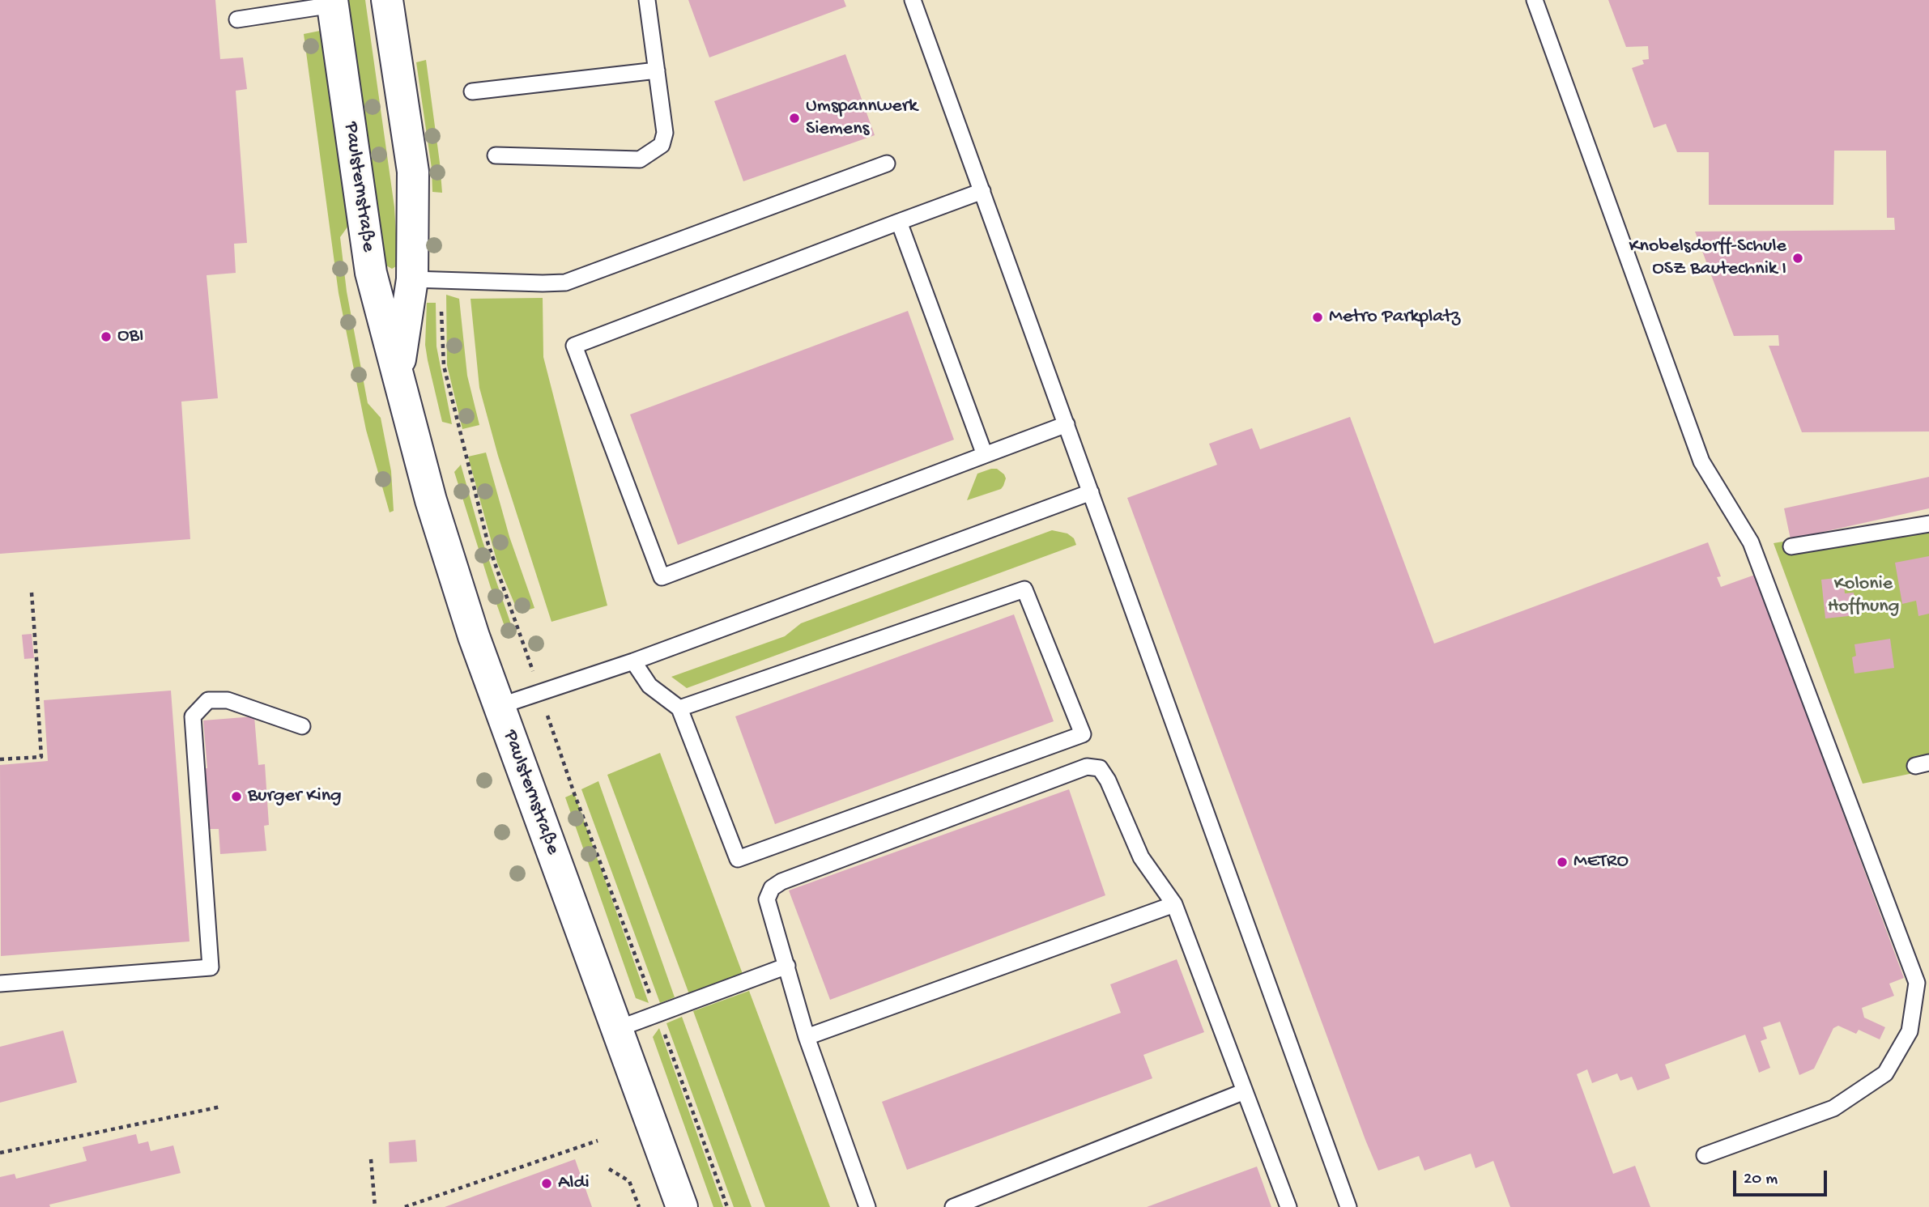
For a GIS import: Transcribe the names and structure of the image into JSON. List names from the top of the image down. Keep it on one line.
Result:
{"streets":{"main road":["Paulsternstraße"]},"parks":["Kolonie Hoffnung"],"places":["Umspannwerk Siemens","Knobelsdorff-Schule OSZ Bautechnik I","Metro Parkplatz","OBI","Burger King","METRO","Aldi"],"scale_bar":"20 m"}
